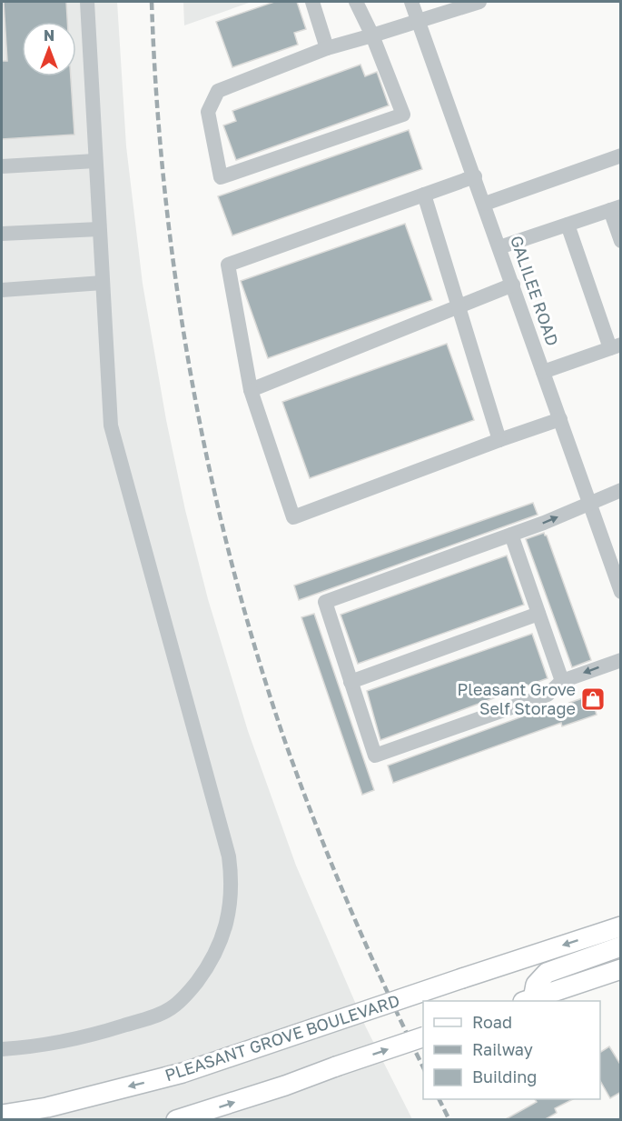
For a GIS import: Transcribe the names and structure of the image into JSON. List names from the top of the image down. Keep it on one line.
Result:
{"streets":{"main road":["PLEASANT GROVE BOULEVARD"],"street":["GALILEE ROAD"]},"places":{"shop":["Pleasant Grove Self Storage"]},"legend":["Road","Railway","Building"],"north":"top"}
